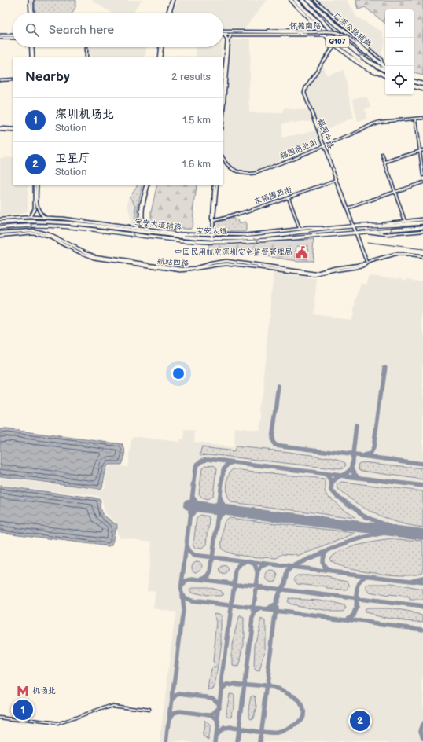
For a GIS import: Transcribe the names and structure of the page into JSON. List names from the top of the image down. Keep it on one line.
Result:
{"streets":{"highway":["G107"],"main road":["怀德南路","广深公路辅路","福围中路","宝安大道辅路","宝安大道","航站四路"],"street":["福围商业街","东福围西街"]},"crossings":[["怀德南路","广深公路辅路"],["福围中路","福围商业街"],["福围中路","东福围西街"],["福围中路","宝安大道"],["福围中路","航站四路"],["宝安大道辅路","宝安大道"]],"places":{"public building":["中国民用航空深圳安全监督管理局"],"metro station":["机场北"]},"page":{"map_buttons":["+","−"],"search":"Search here","heading":["Nearby","2 results"],"list":[{"mark":"1","name":"深圳机场北","note":"Station","value":"1.5 km"},{"mark":"2","name":"卫星厅","note":"Station","value":"1.6 km"}],"pins":["1","2"]}}
